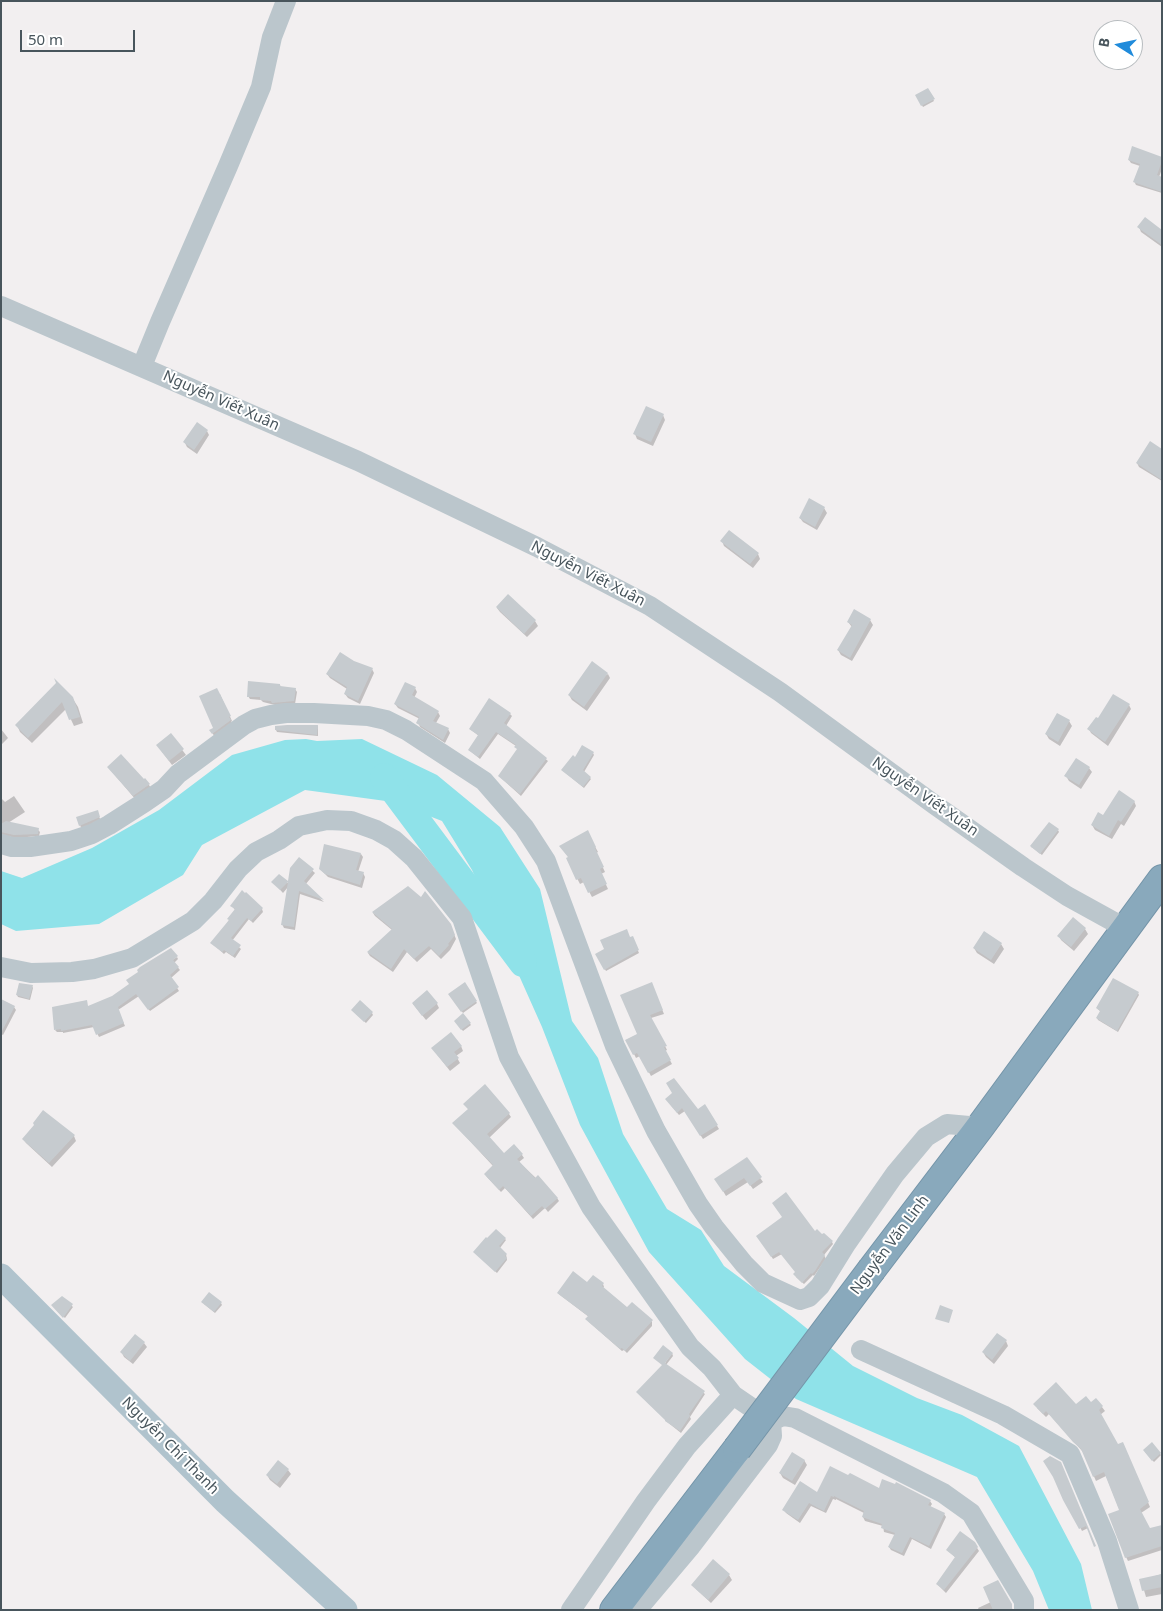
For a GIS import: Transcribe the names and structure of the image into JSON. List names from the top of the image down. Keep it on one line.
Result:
{"streets":{"highway":["Nguyễn Văn Linh"],"main road":["Nguyễn Chí Thanh"],"street":["Nguyễn Viết Xuân"]},"crossings":[["Nguyễn Viết Xuân","Nguyễn Văn Linh"]],"scale_bar":"50 m","north":"left"}
